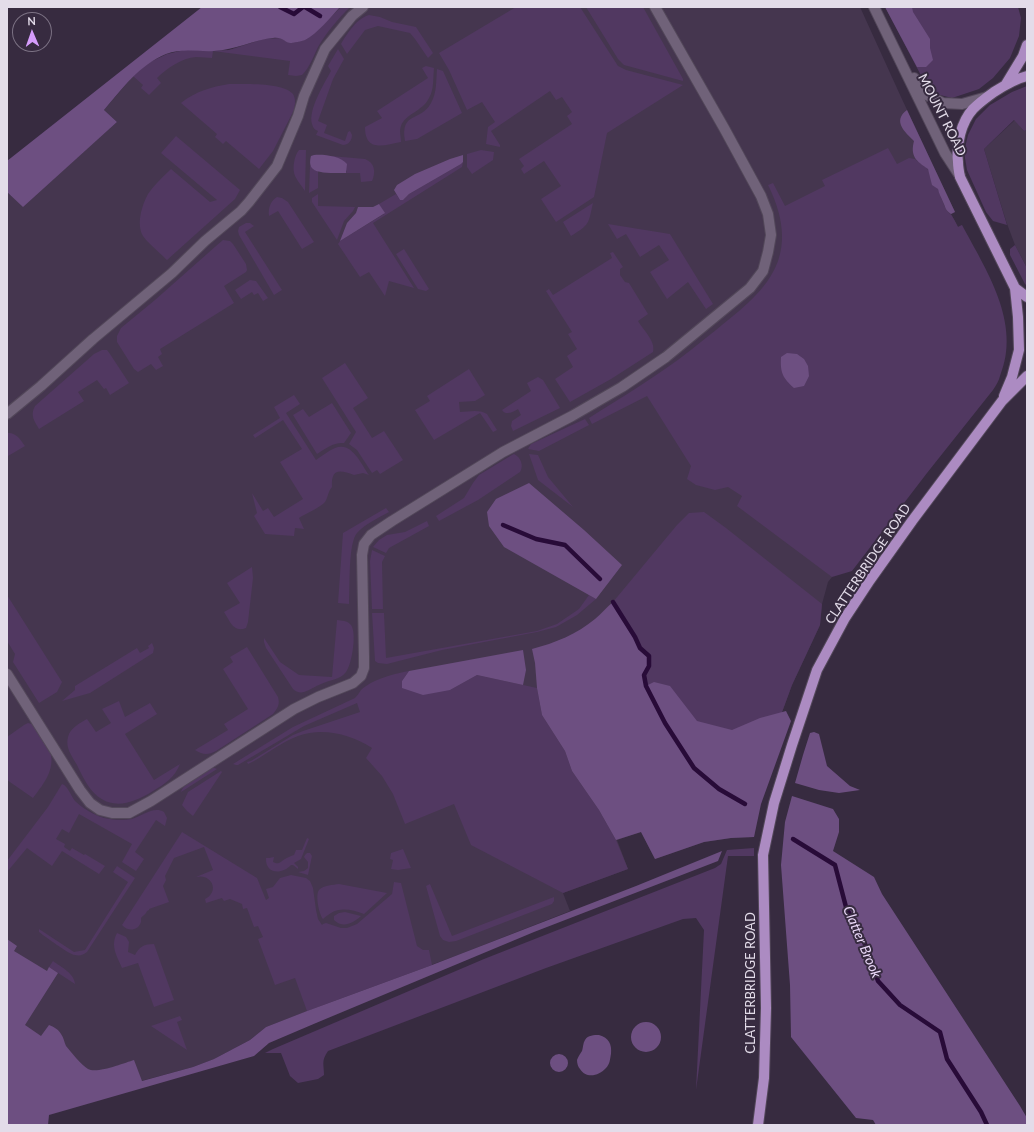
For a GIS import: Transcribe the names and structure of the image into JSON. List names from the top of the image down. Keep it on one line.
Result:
{"streets":{"main road":["CLATTERBRIDGE ROAD"],"street":["MOUNT ROAD"]},"water":["Clatter Brook"],"north":"top"}
